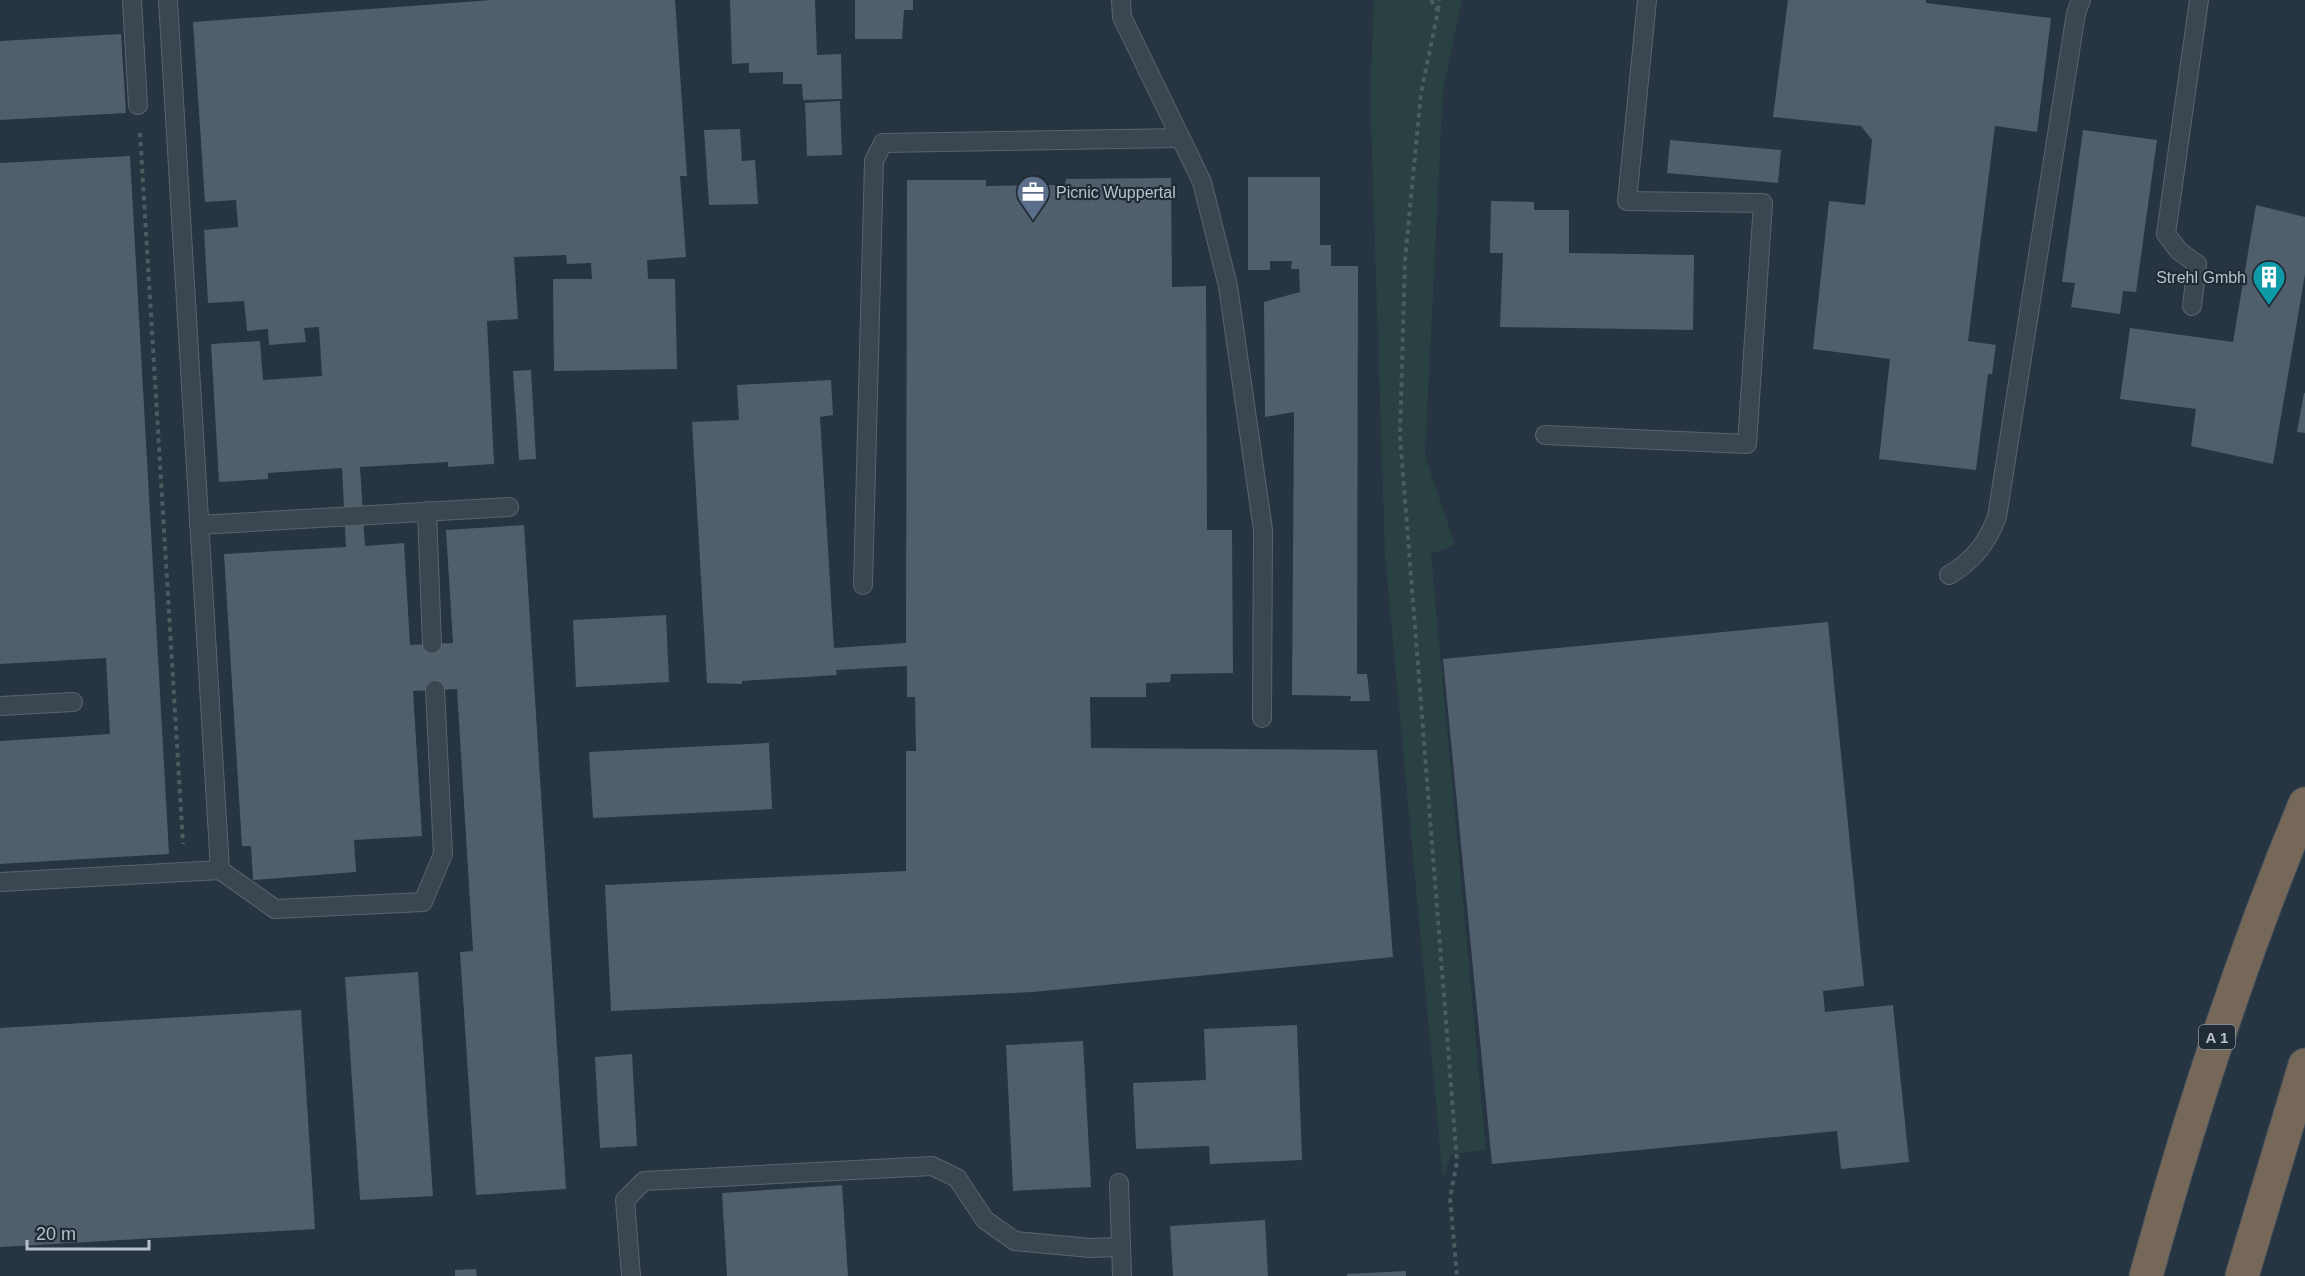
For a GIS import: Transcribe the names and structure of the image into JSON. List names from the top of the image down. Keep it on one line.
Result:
{"streets":{"highway":["A 1"]},"places":{"office":["Picnic Wuppertal"],"building":["Strehl Gmbh"]},"scale_bar":"20 m"}
